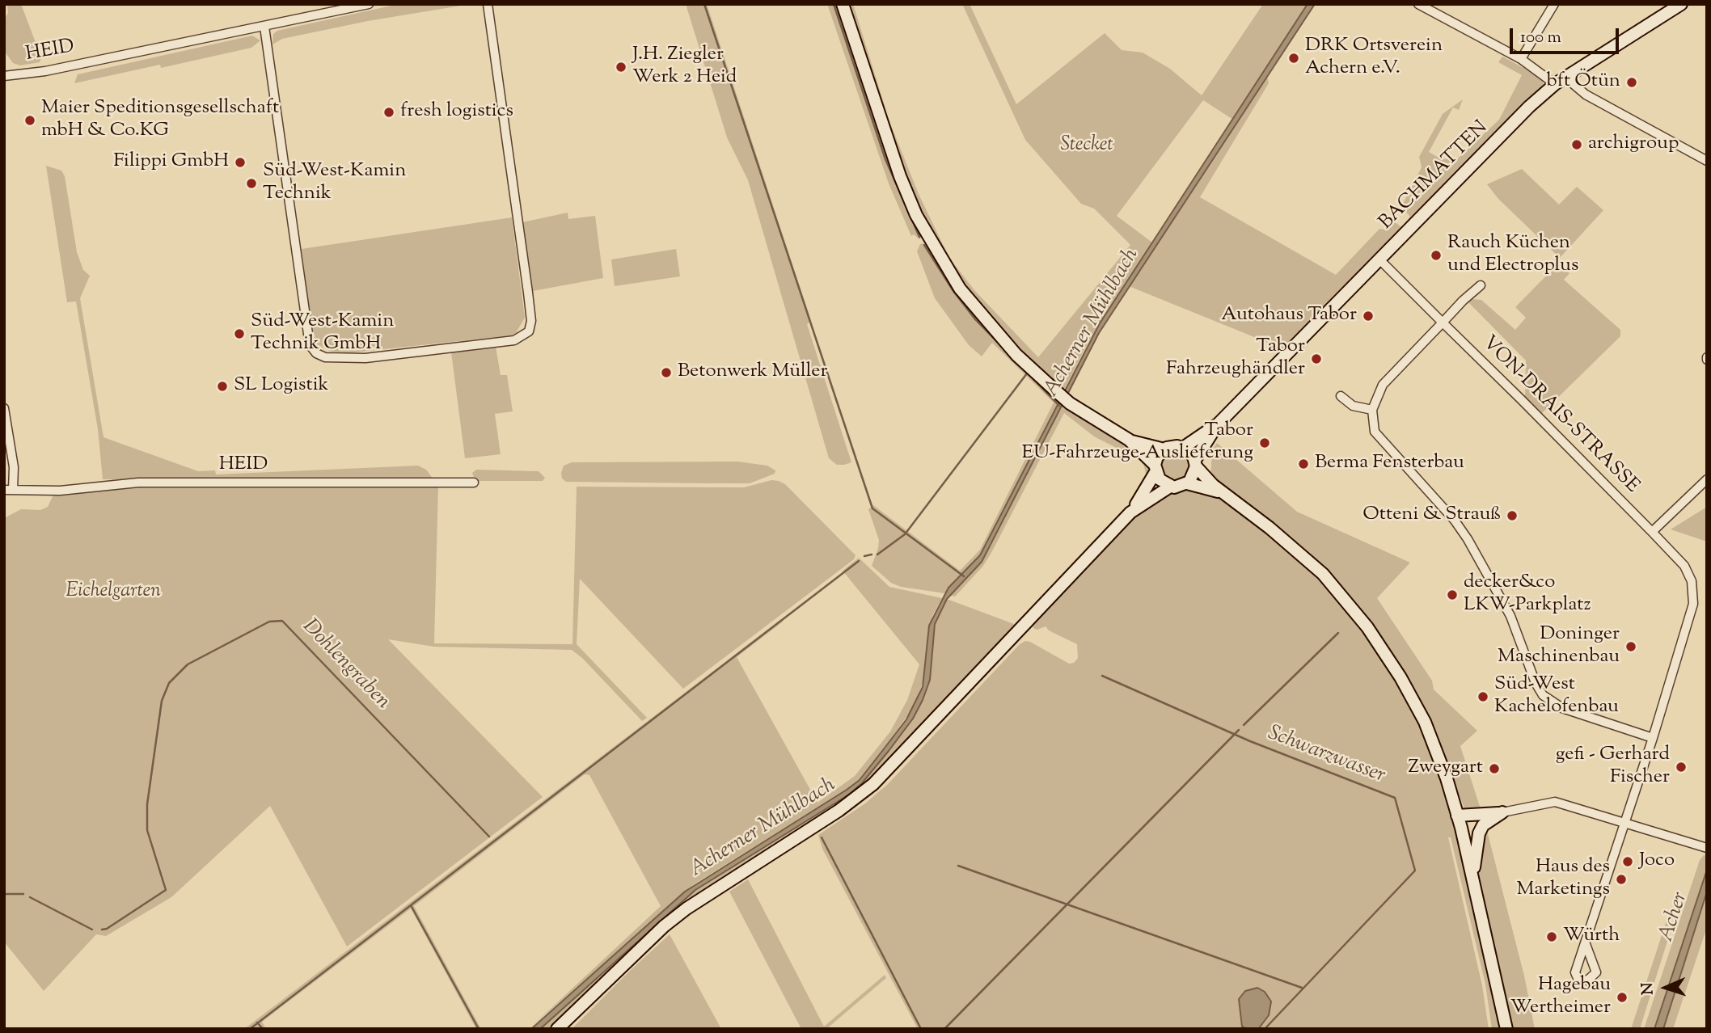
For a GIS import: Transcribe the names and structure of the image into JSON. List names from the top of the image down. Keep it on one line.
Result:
{"streets":{"street":["HEID","BACHMATTEN","VON-DRAIS-STRASSE"]},"crossings":[["BACHMATTEN","VON-DRAIS-STRASSE"]],"water":["Acherner Mühlbach","Dohlengraben","Schwarzwasser","Acher"],"parks":["Stecket","Eichelgarten"],"places":["DRK Ortsverein Achern e.V.","J.H. Ziegler Werk 2 Heid","bft Ötün","fresh logistics","Maier Speditionsgesellschaft mbH & Co.KG","archigroup","Filippi GmbH","Süd-West-Kamin Technik","Rauch Küchen und Electroplus","Autohaus Tabor","Süd-West-Kamin Technik GmbH","Tabor Fahrzeughändler","Betonwerk Müller","SL Logistik","Tabor EU-Fahrzeuge-Auslieferung","Berma Fensterbau","Otteni & Strauß","decker&co LKW-Parkplatz","Doninger Maschinenbau","Süd-West Kachelofenbau","gefi - Gerhard Fischer","Zweygart","Joco","Haus des Marketings","Würth","Hagebau Wertheimer"],"scale_bar":"100 m","north":"left"}
